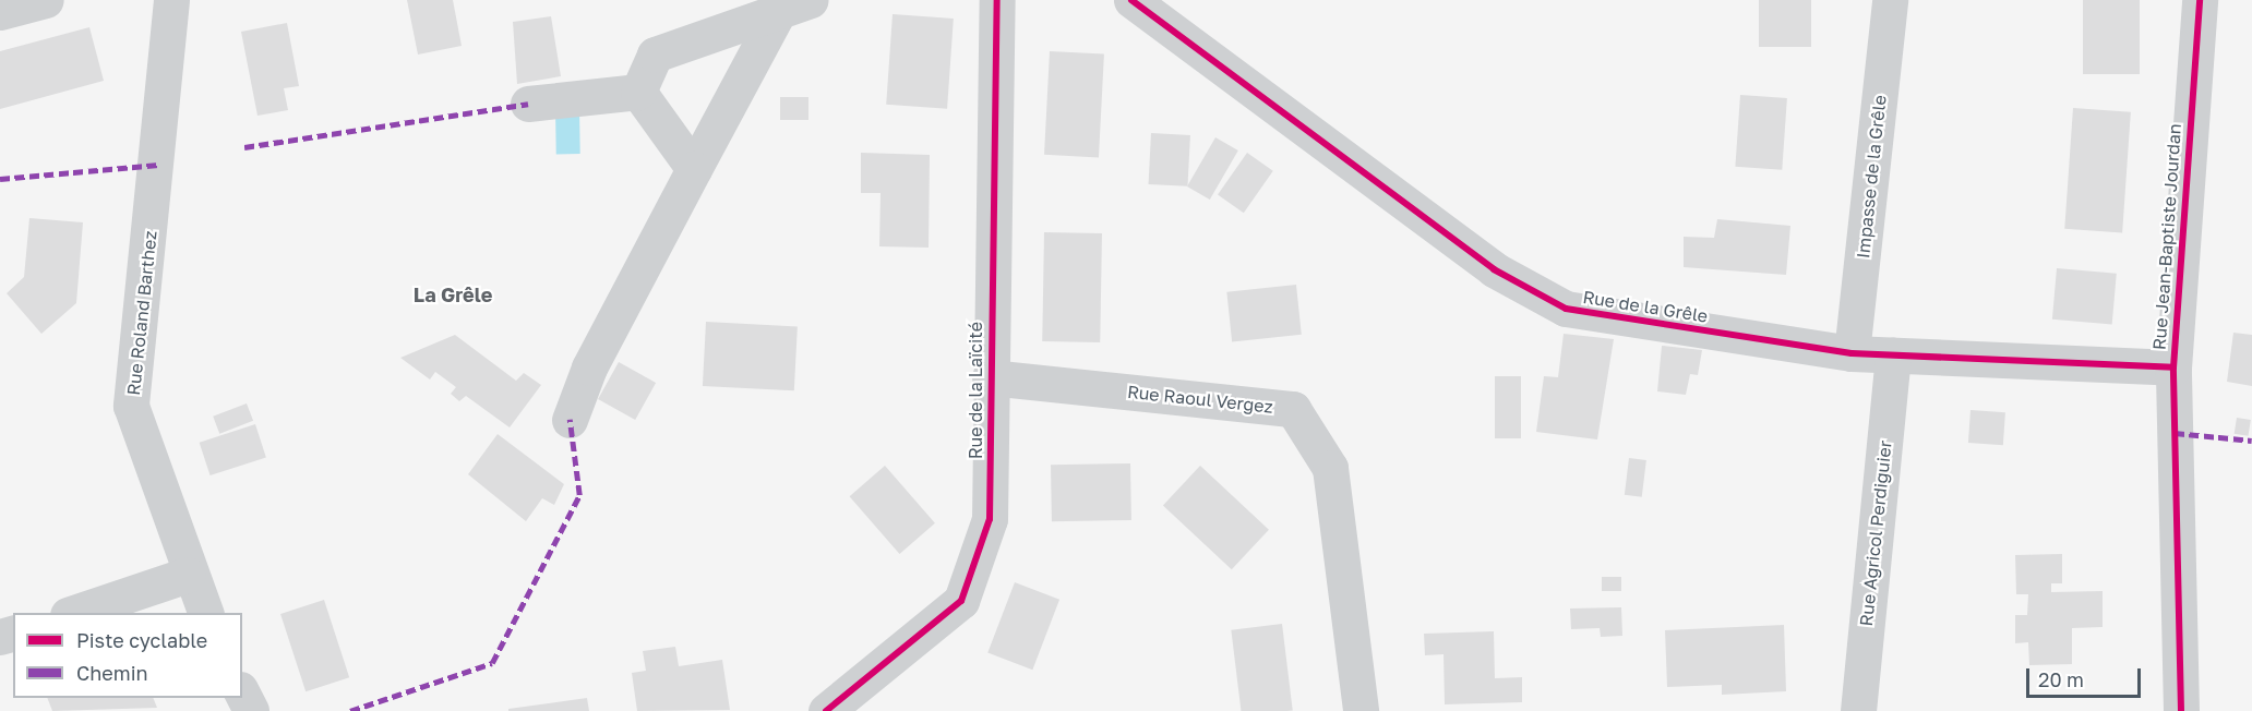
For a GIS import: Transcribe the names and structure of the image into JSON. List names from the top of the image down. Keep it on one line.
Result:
{"streets":{"street":["Impasse de la Grêle","Rue Jean-Baptiste Jourdan","Rue de la Grêle","Rue Roland Barthez","Rue de la Laïcité","Rue Raoul Vergez","Rue Agricol Perdiguier"]},"crossings":[["Impasse de la Grêle","Rue de la Grêle"],["Rue Jean-Baptiste Jourdan","Rue de la Grêle"],["Rue de la Grêle","Rue Agricol Perdiguier"],["Rue de la Laïcité","Rue Raoul Vergez"]],"districts":["La Grêle"],"legend":["Piste cyclable","Chemin"],"scale_bar":"20 m"}
